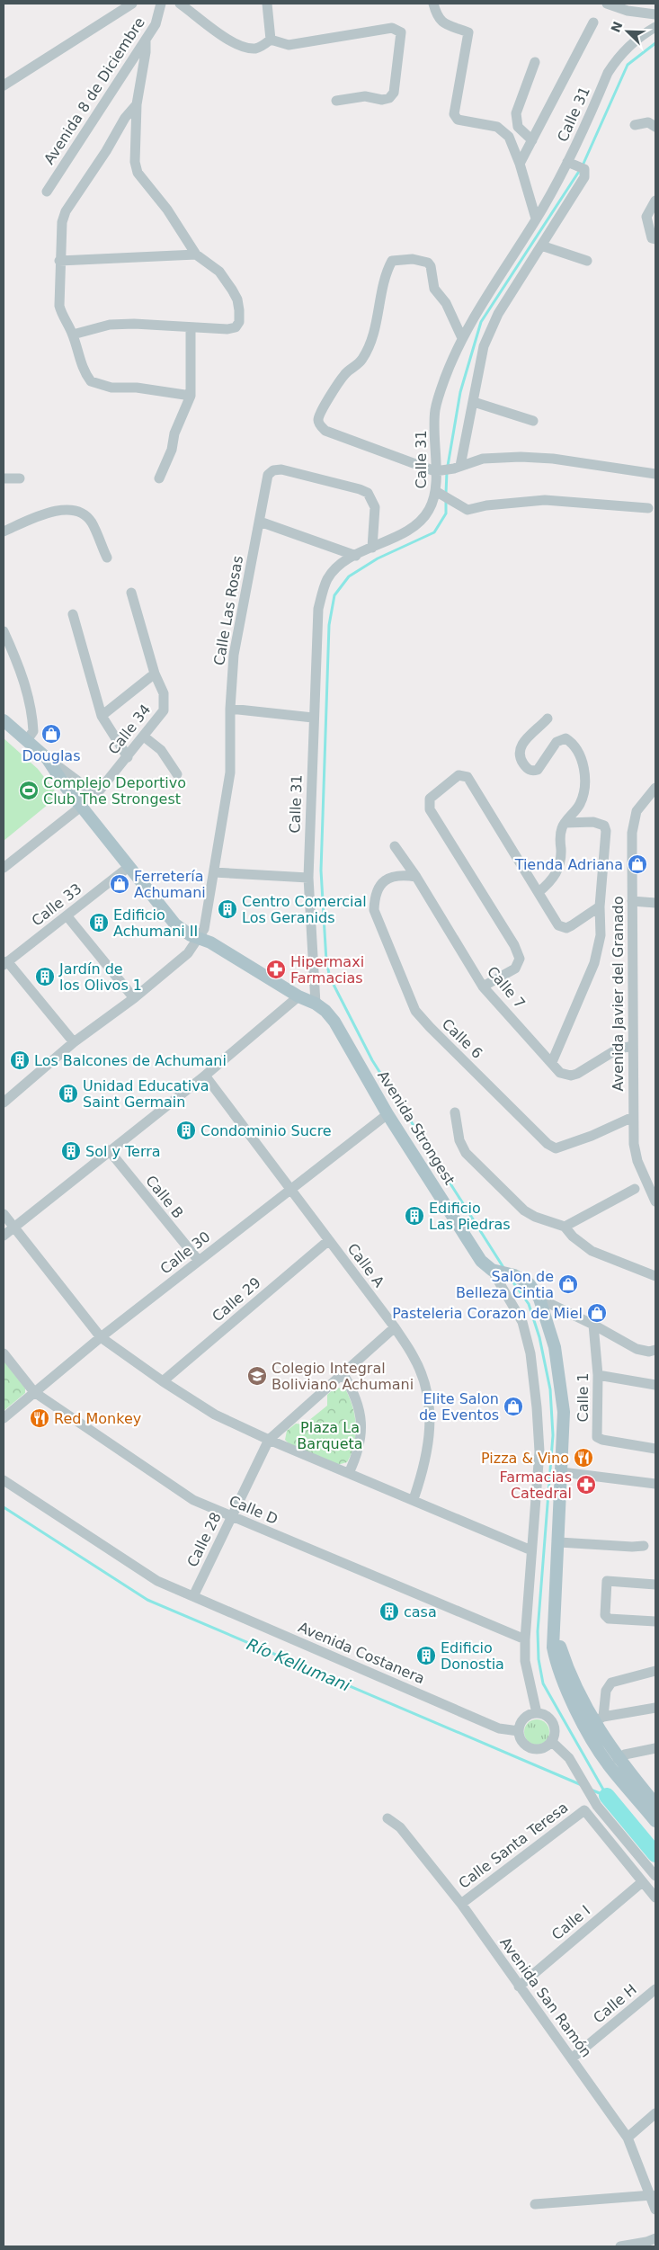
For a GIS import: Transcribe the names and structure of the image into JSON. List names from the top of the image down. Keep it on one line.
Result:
{"streets":{"main road":["Avenida Strongest"],"street":["Avenida 8 de Diciembre","Calle 31","Calle Las Rosas","Calle 34","Calle 33","Calle 7","Avenida Javier del Granado","Calle 6","Calle B","Calle 30","Calle A","Calle 29","Calle 1","Calle D","Calle 28","Avenida Costanera","Calle Santa Teresa","Calle I","Avenida San Ramón","Calle H"]},"crossings":[["Calle 31","Calle Las Rosas"],["Calle 31","Avenida Strongest"],["Calle Las Rosas","Avenida Strongest"],["Calle 34","Avenida Strongest"],["Calle 33","Avenida Strongest"],["Calle 7","Avenida Javier del Granado"],["Calle 7","Calle 6"],["Avenida Javier del Granado","Calle 6"],["Avenida Strongest","Calle 30"],["Avenida Strongest","Calle D"],["Avenida Strongest","Avenida Costanera"],["Calle B","Calle 30"],["Calle 30","Calle A"],["Calle 30","Calle D"],["Calle A","Calle 29"],["Calle A","Calle 28"],["Calle D","Calle 28"],["Calle 28","Avenida Costanera"],["Calle Santa Teresa","Calle I"],["Calle Santa Teresa","Avenida San Ramón"],["Calle I","Avenida San Ramón"],["Avenida San Ramón","Calle H"]],"water":["Río Kellumani"],"parks":["Plaza La Barqueta"],"places":{"shop":["Douglas","Tienda Adriana","Ferretería Achumani","Salon de Belleza Cintia","Pasteleria Corazon de Miel","Elite Salon de Eventos"],"sports":["Complejo Deportivo Club The Strongest"],"building":["Centro Comercial Los Geranids","Edificio Achumani II","Jardín de los Olivos 1","Los Balcones de Achumani","Unidad Educativa Saint Germain","Condominio Sucre","Sol y Terra","Edificio Las Piedras","casa","Edificio Donostia"],"pharmacy":["Hipermaxi Farmacias","Farmacias Catedral"],"school or university":["Colegio Integral Boliviano Achumani"],"restaurant":["Red Monkey","Pizza & Vino"]},"north":"top left"}
